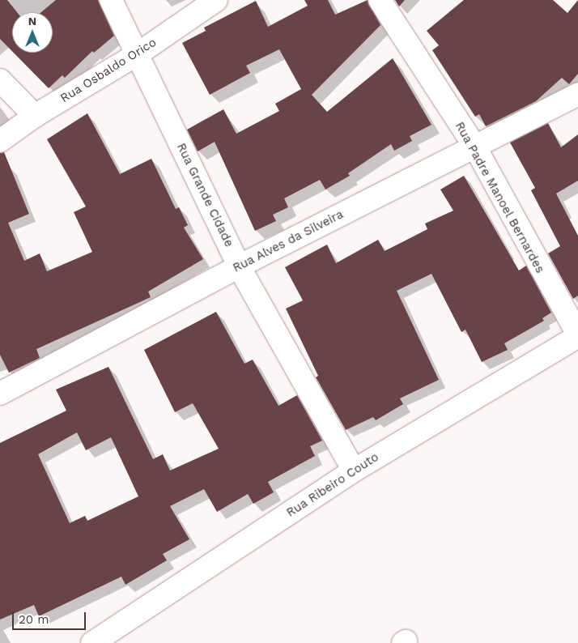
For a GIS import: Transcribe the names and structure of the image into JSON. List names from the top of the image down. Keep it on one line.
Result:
{"streets":{"street":["Rua Osbaldo Orico","Rua Grande Cidade","Rua Padre Manoel Bernardes","Rua Alves da Silveira","Rua Ribeiro Couto"]},"crossings":[["Rua Osbaldo Orico","Rua Grande Cidade"],["Rua Grande Cidade","Rua Alves da Silveira"],["Rua Grande Cidade","Rua Ribeiro Couto"],["Rua Padre Manoel Bernardes","Rua Alves da Silveira"],["Rua Padre Manoel Bernardes","Rua Ribeiro Couto"]],"scale_bar":"20 m","north":"top"}
